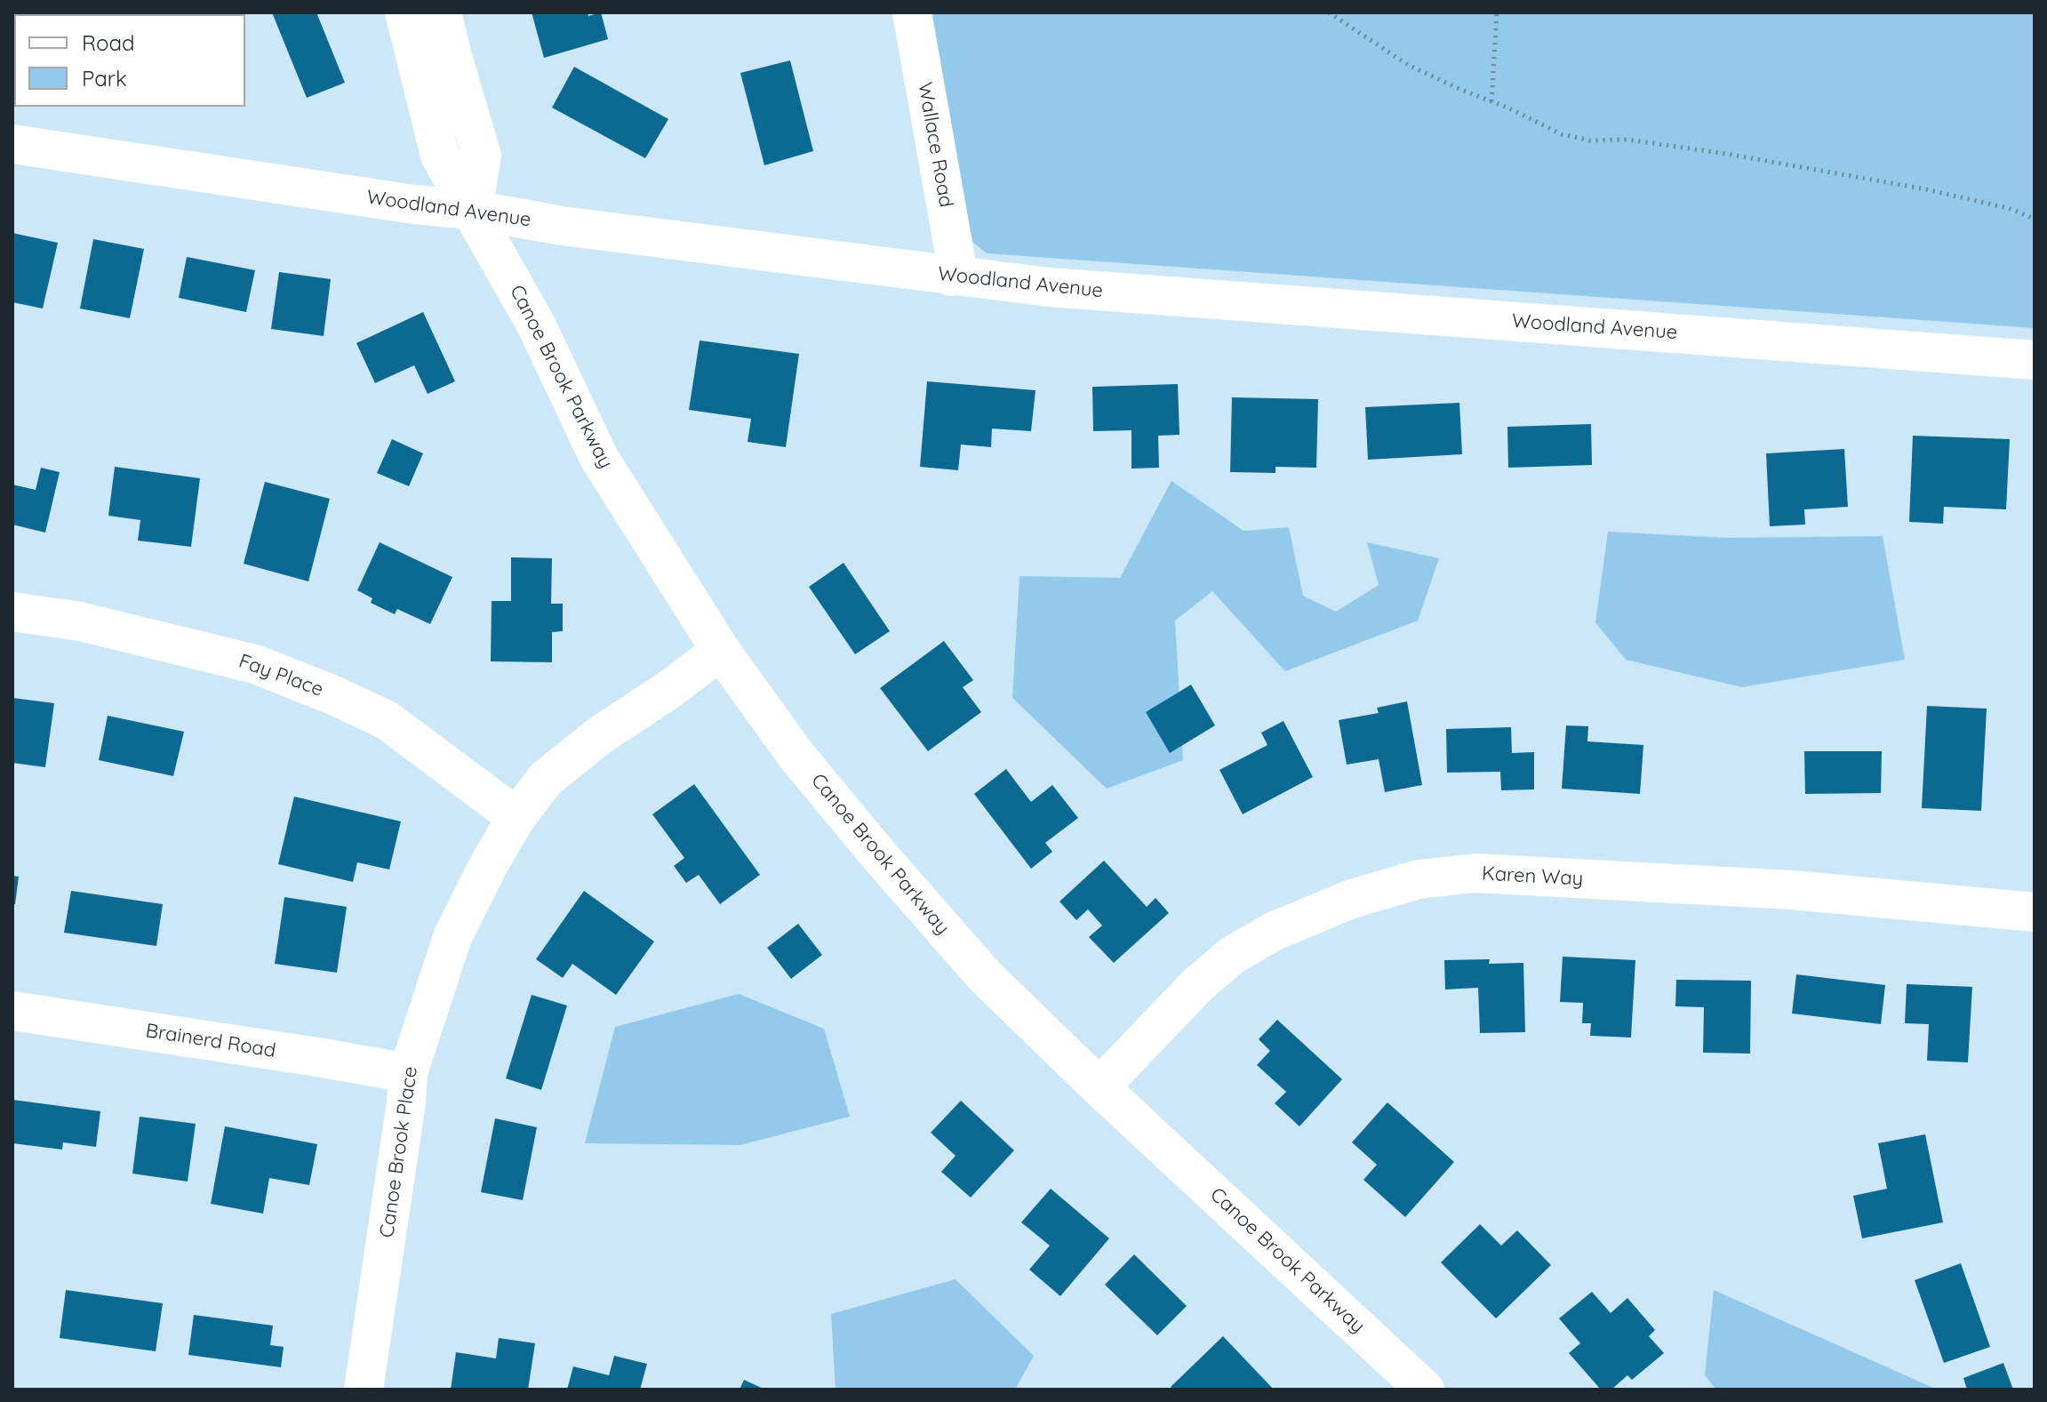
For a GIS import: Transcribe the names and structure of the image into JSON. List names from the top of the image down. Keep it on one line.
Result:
{"streets":{"street":["Wallace Road","Woodland Avenue","Canoe Brook Parkway","Fay Place","Karen Way","Brainerd Road","Canoe Brook Place"]},"crossings":[["Wallace Road","Woodland Avenue"],["Woodland Avenue","Canoe Brook Parkway"],["Canoe Brook Parkway","Karen Way"],["Canoe Brook Parkway","Canoe Brook Place"],["Fay Place","Canoe Brook Place"],["Brainerd Road","Canoe Brook Place"]],"legend":["Road","Park"]}
